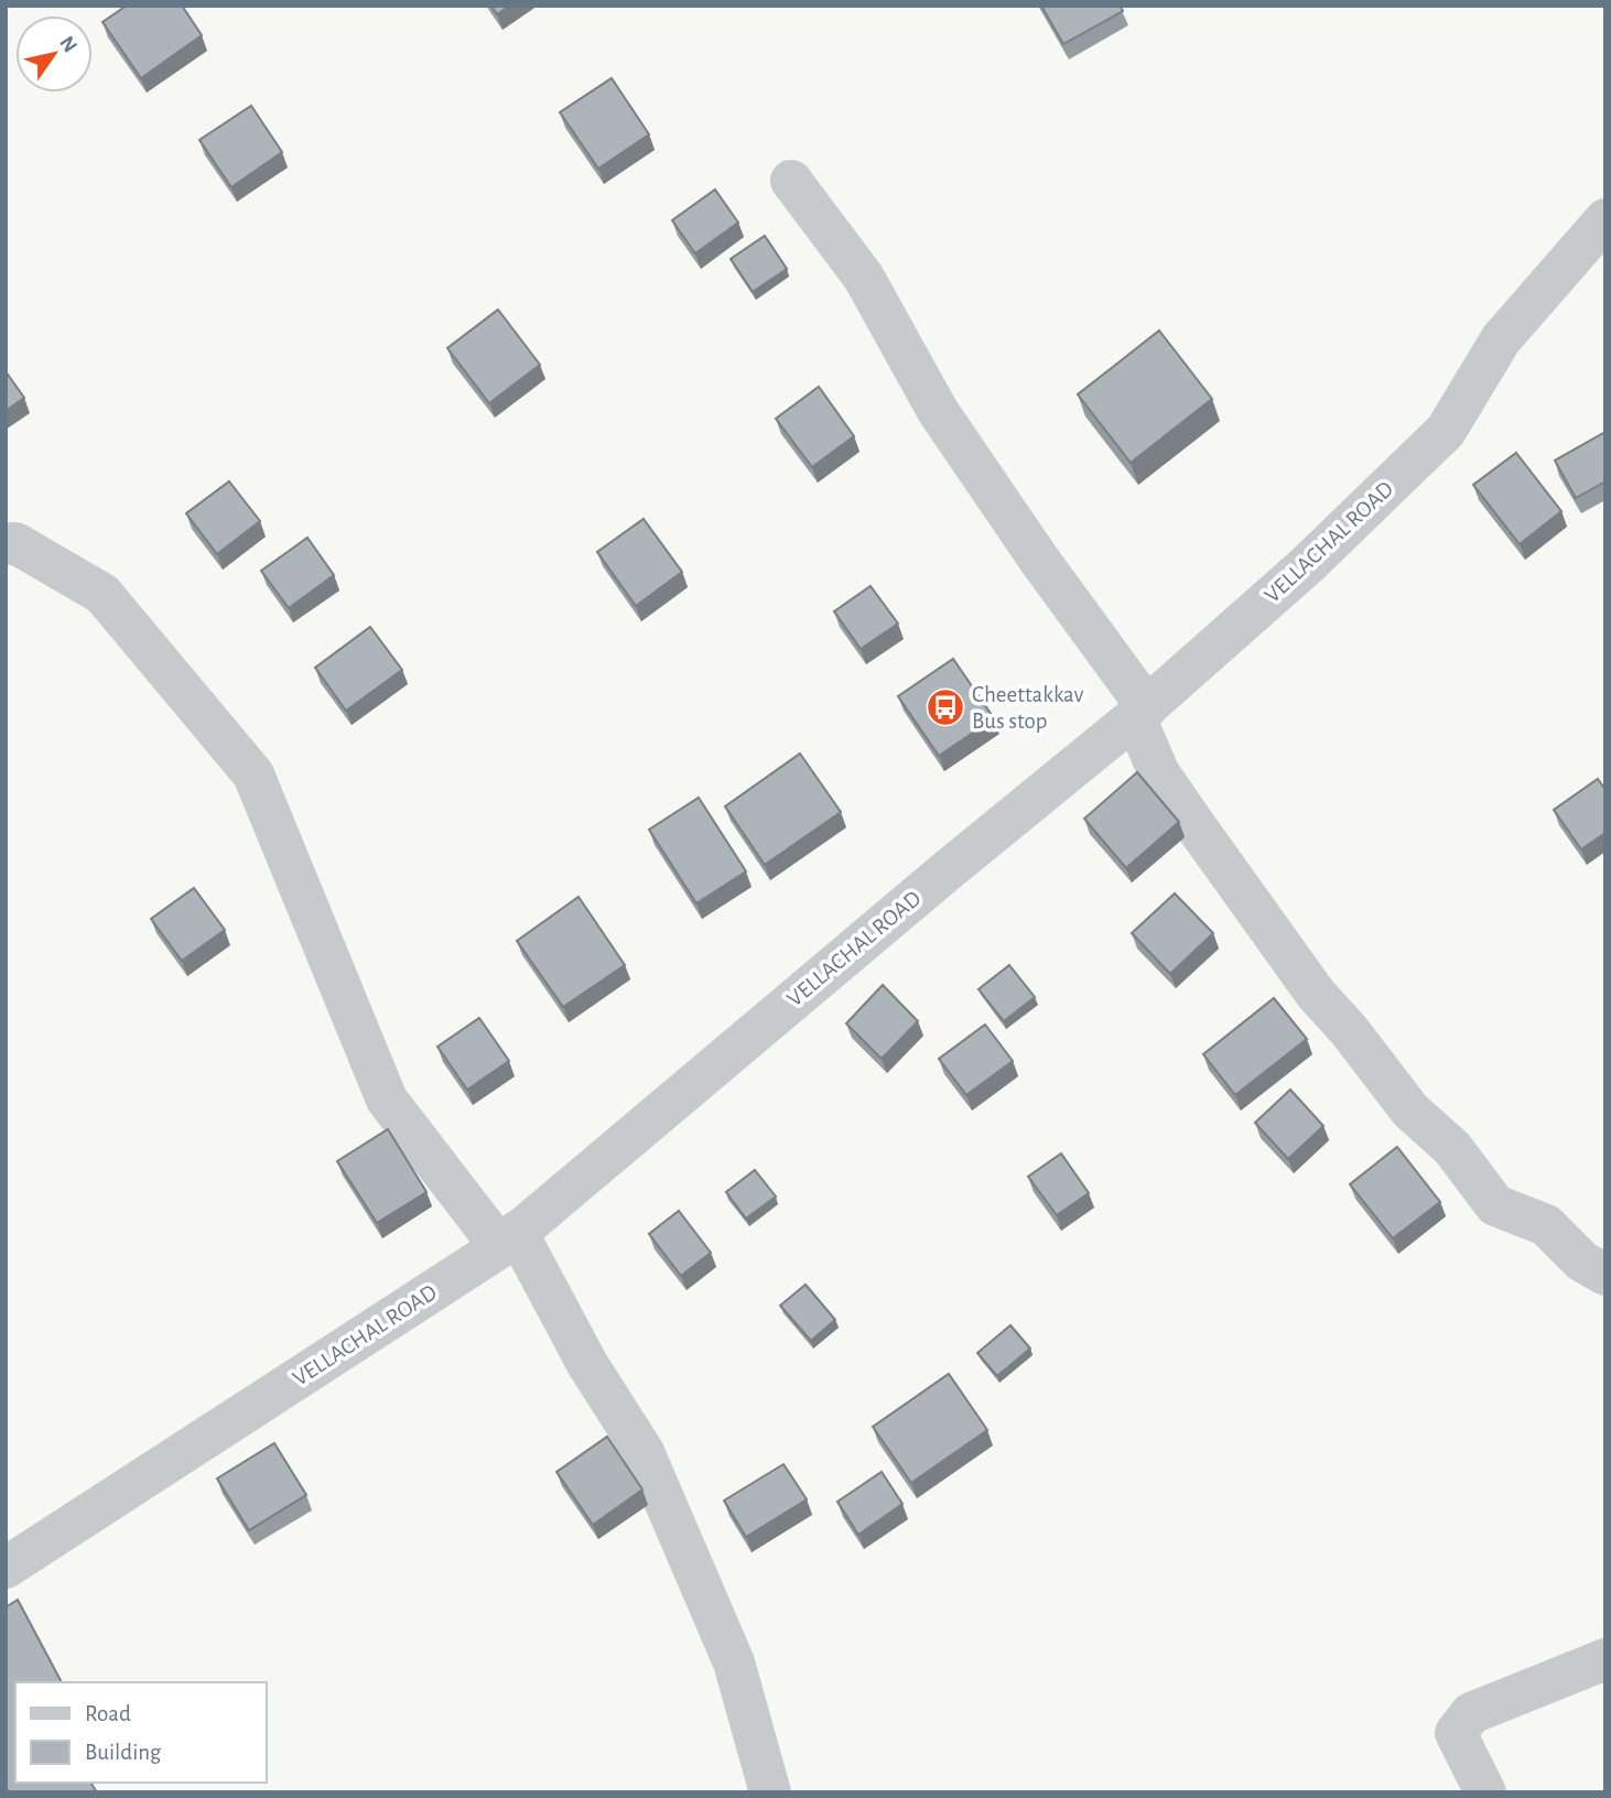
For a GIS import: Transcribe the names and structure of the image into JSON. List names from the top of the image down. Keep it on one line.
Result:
{"streets":{"street":["VELLACHAL ROAD"]},"places":{"bus stop":["Cheettakkav Bus stop"]},"legend":["Road","Building"],"north":"top right"}
